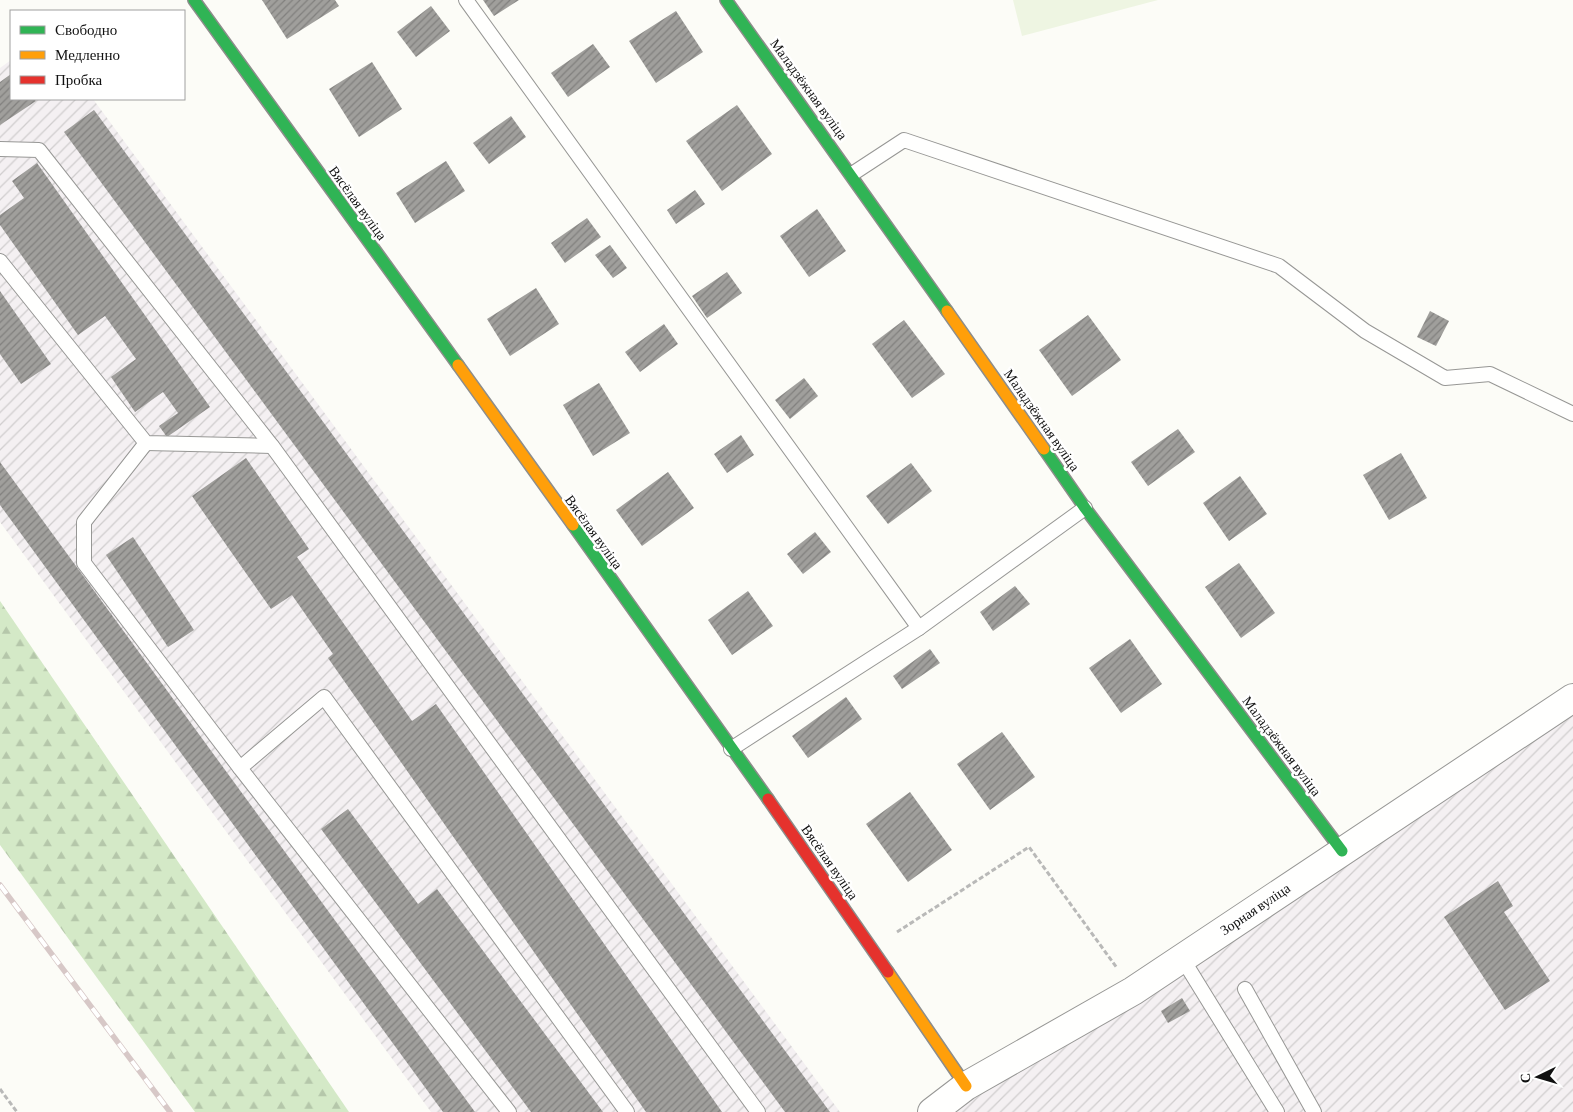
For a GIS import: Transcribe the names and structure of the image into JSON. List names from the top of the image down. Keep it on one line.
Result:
{"streets":{"street":["Маладзёжная вуліца","Вясёлая вуліца","Зорная вуліца"]},"crossings":[["Маладзёжная вуліца","Зорная вуліца"],["Вясёлая вуліца","Зорная вуліца"]],"legend":["Свободно","Медленно","Пробка"],"north":"left"}
